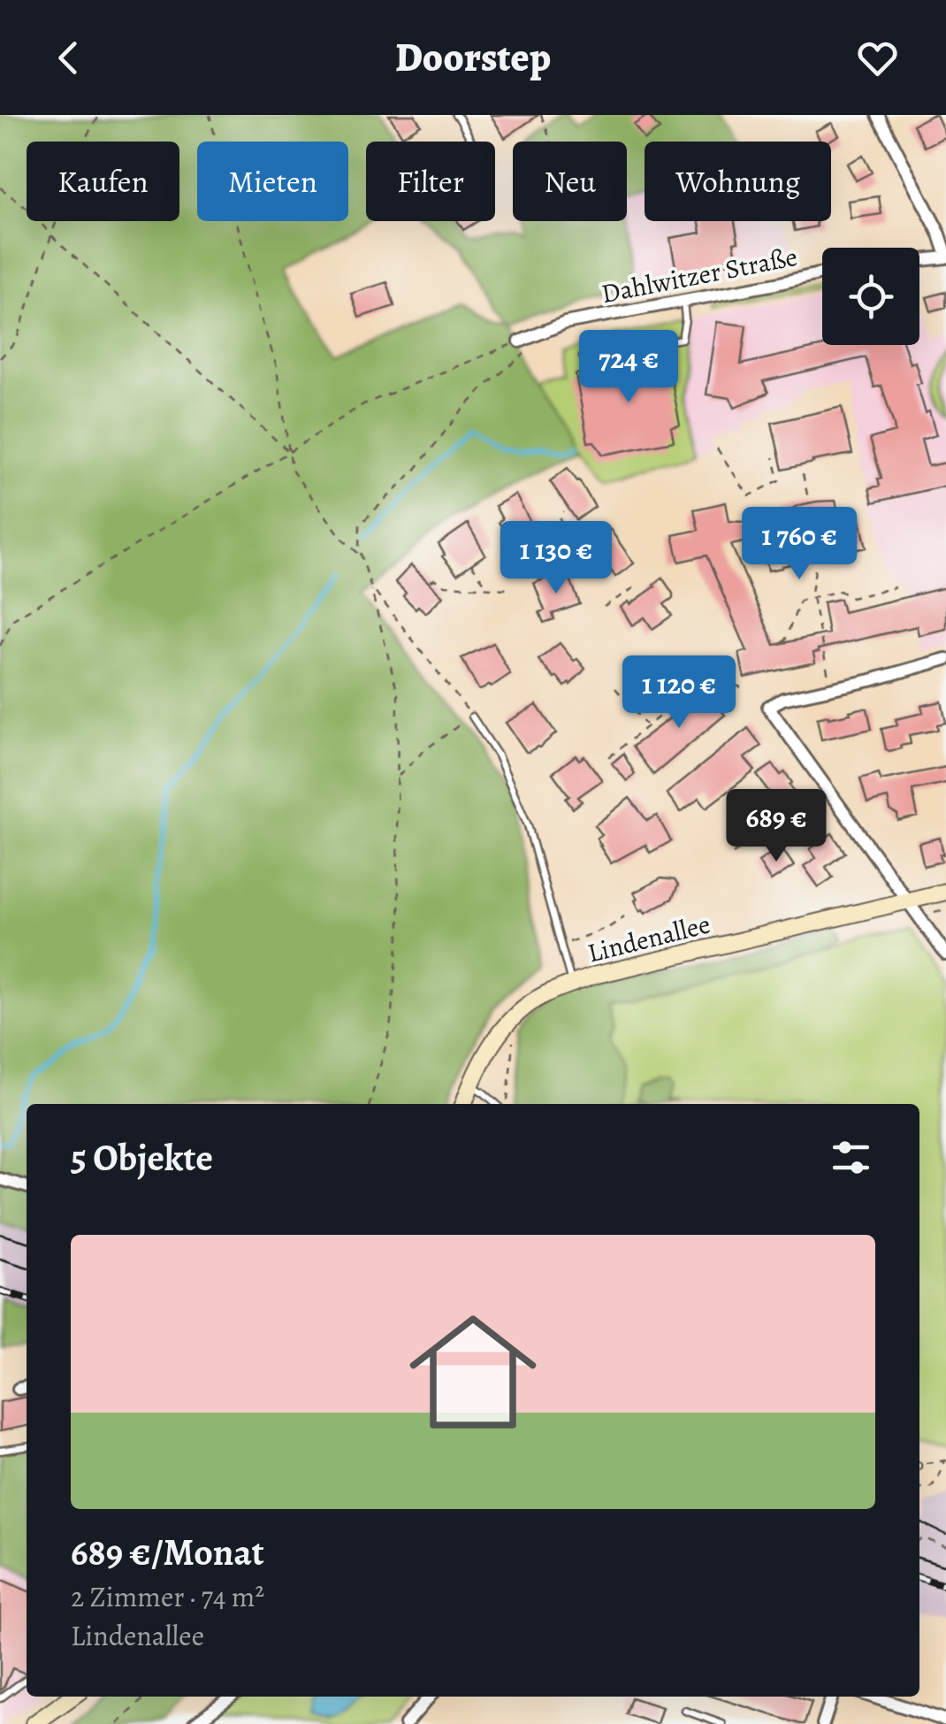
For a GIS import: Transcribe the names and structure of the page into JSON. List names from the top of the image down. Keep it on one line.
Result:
{"streets":{"street":["Dahlwitzer Straße","Lindenallee"]},"page":{"header":"Doorstep","chip":["Kaufen","Mieten","Filter","Neu","Wohnung"],"price":["724 €","1 760 €","1 130 €","1 120 €","689 €"],"heading":"5 Objekte","list":[{"name":"689 €/Monat","note":"2 Zimmer · 74 m² · Lindenallee"}]}}
